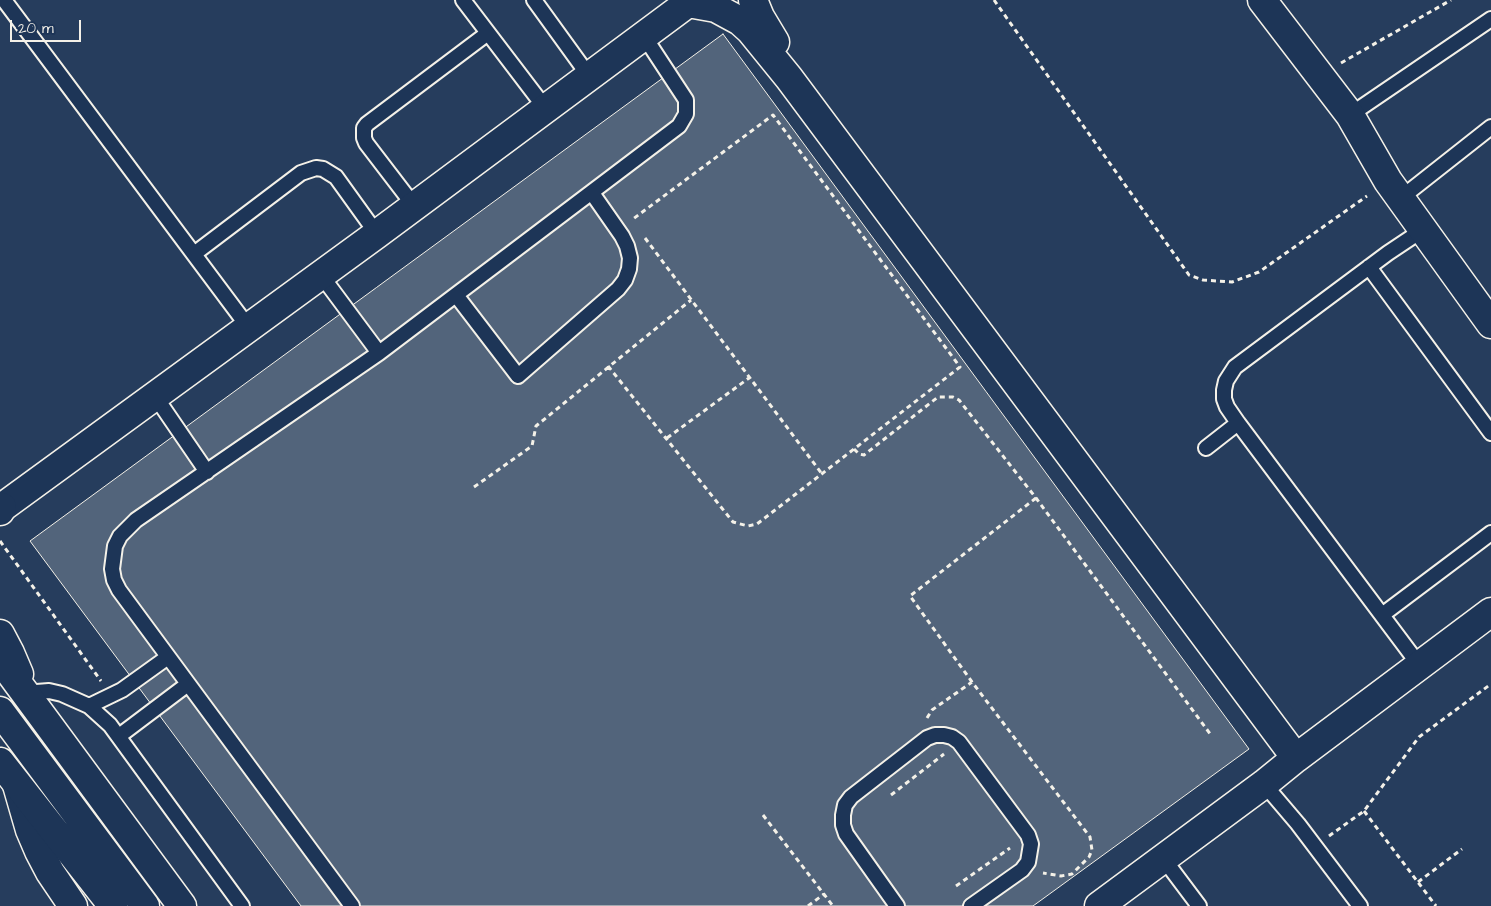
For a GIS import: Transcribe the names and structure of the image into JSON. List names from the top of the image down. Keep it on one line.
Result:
{"scale_bar":"20 m"}
